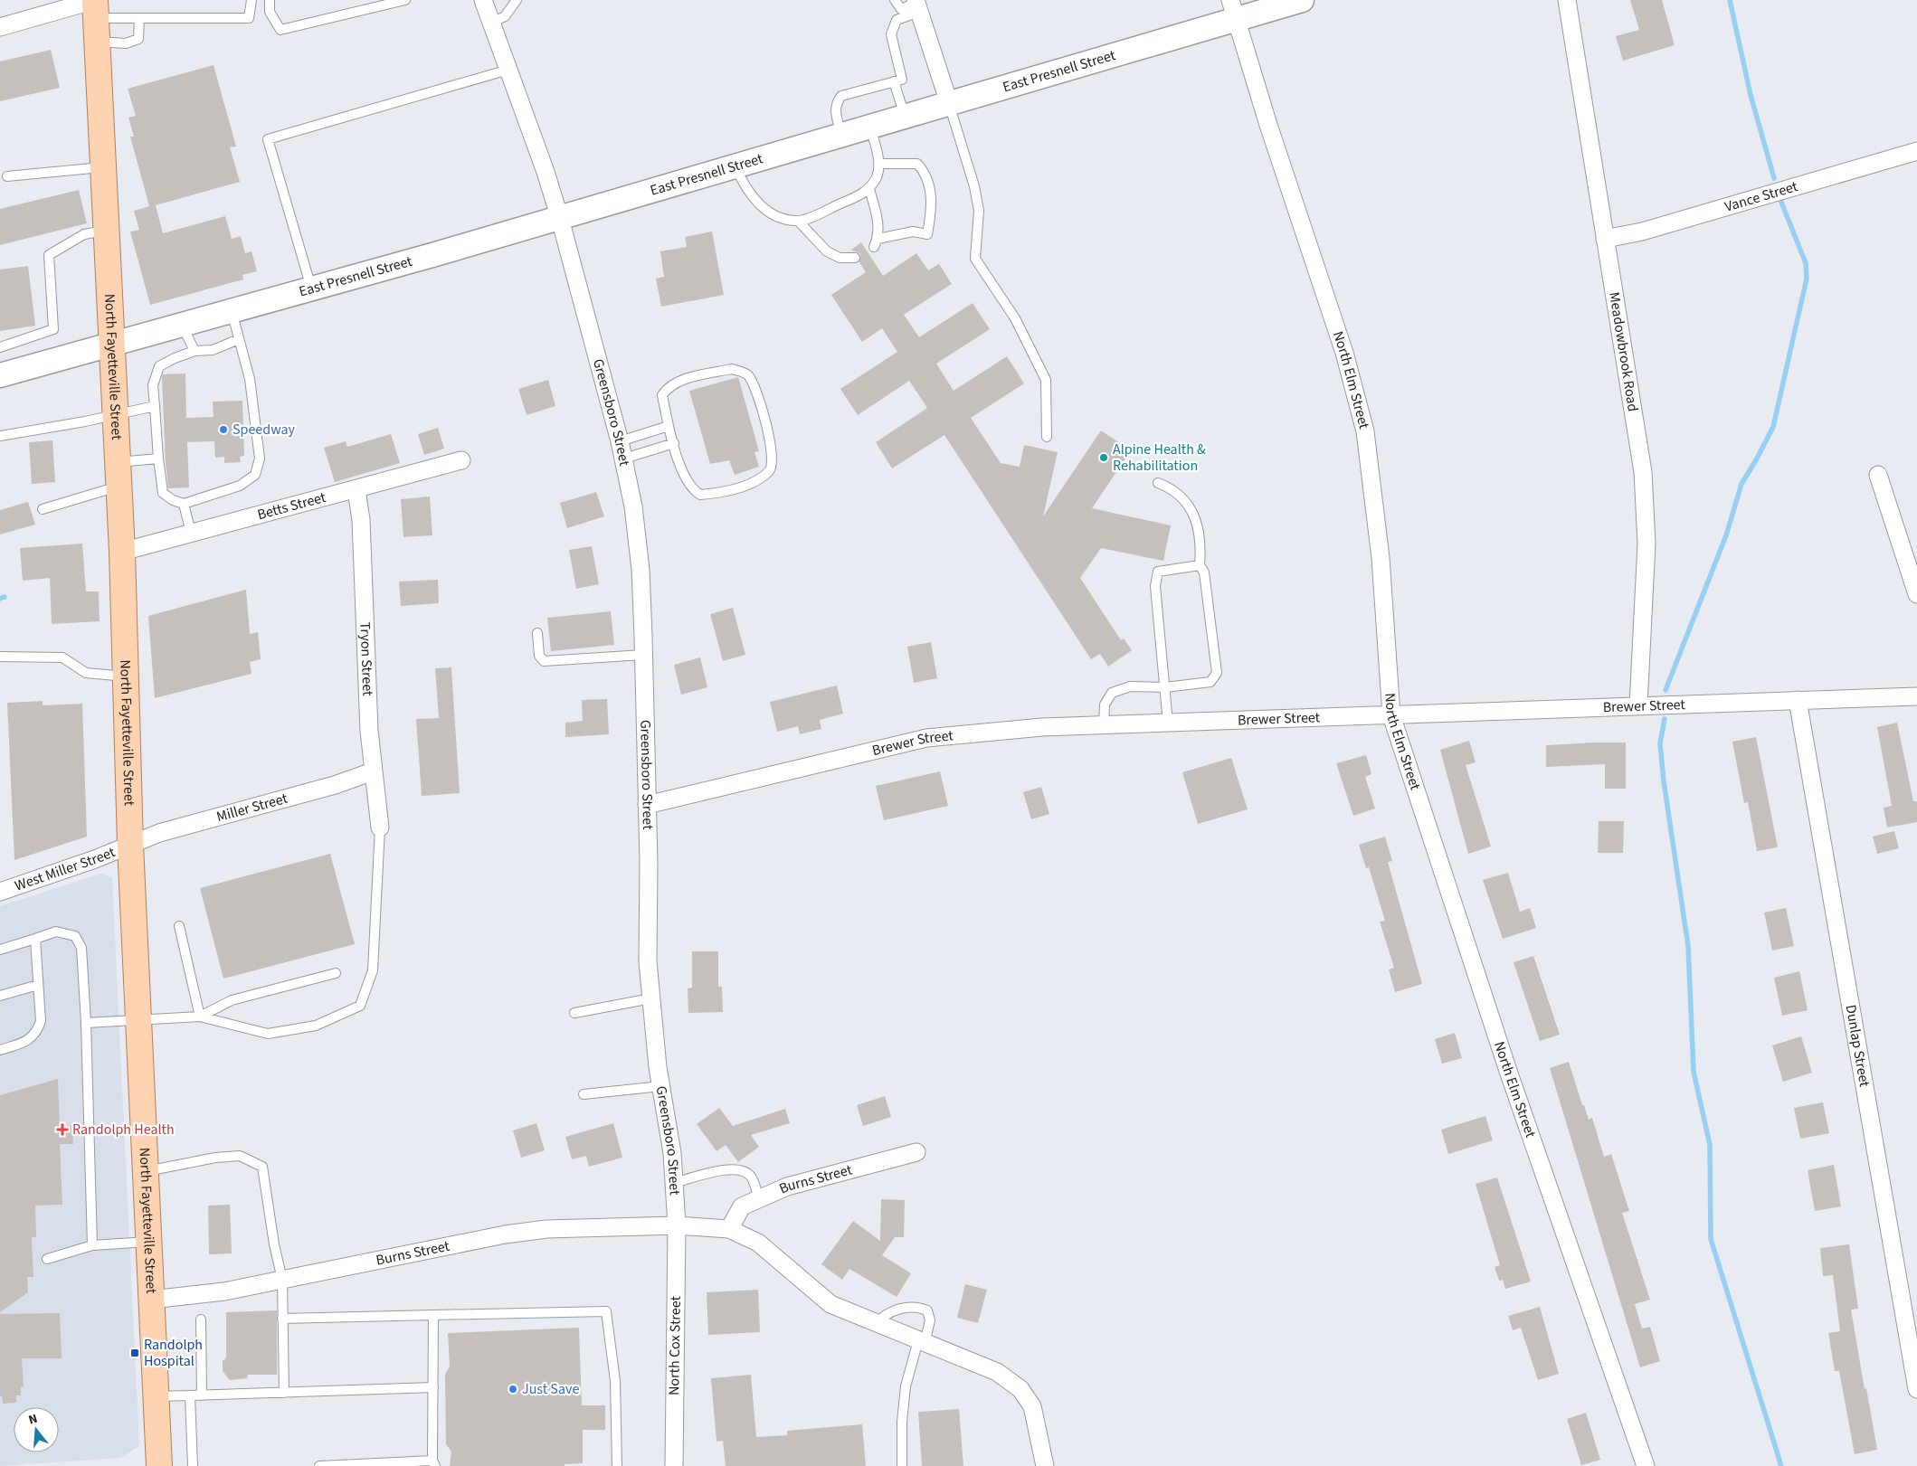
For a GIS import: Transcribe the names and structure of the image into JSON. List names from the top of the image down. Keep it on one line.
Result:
{"streets":{"main road":["East Presnell Street","North Fayetteville Street"],"street":["Vance Street","Meadowbrook Road","North Elm Street","Greensboro Street","Betts Street","Tryon Street","Brewer Street","Miller Street","West Miller Street","Dunlap Street","Burns Street","North Cox Street"]},"crossings":[["East Presnell Street","North Fayetteville Street"],["East Presnell Street","North Elm Street"],["East Presnell Street","Greensboro Street"],["Vance Street","Meadowbrook Road"],["Meadowbrook Road","Brewer Street"],["North Fayetteville Street","Betts Street"],["North Fayetteville Street","Miller Street"],["North Fayetteville Street","West Miller Street"],["North Fayetteville Street","Burns Street"],["North Elm Street","Brewer Street"],["Greensboro Street","Brewer Street"],["Greensboro Street","Burns Street"],["Greensboro Street","North Cox Street"],["Betts Street","Tryon Street"],["Tryon Street","Miller Street"],["Brewer Street","Dunlap Street"],["Miller Street","West Miller Street"],["Burns Street","North Cox Street"]],"places":{"other":["Speedway","Alpine Health & Rehabilitation","Just Save"],"health":["Randolph Health"],"transit":["Randolph Hospital"]},"north":"top"}
